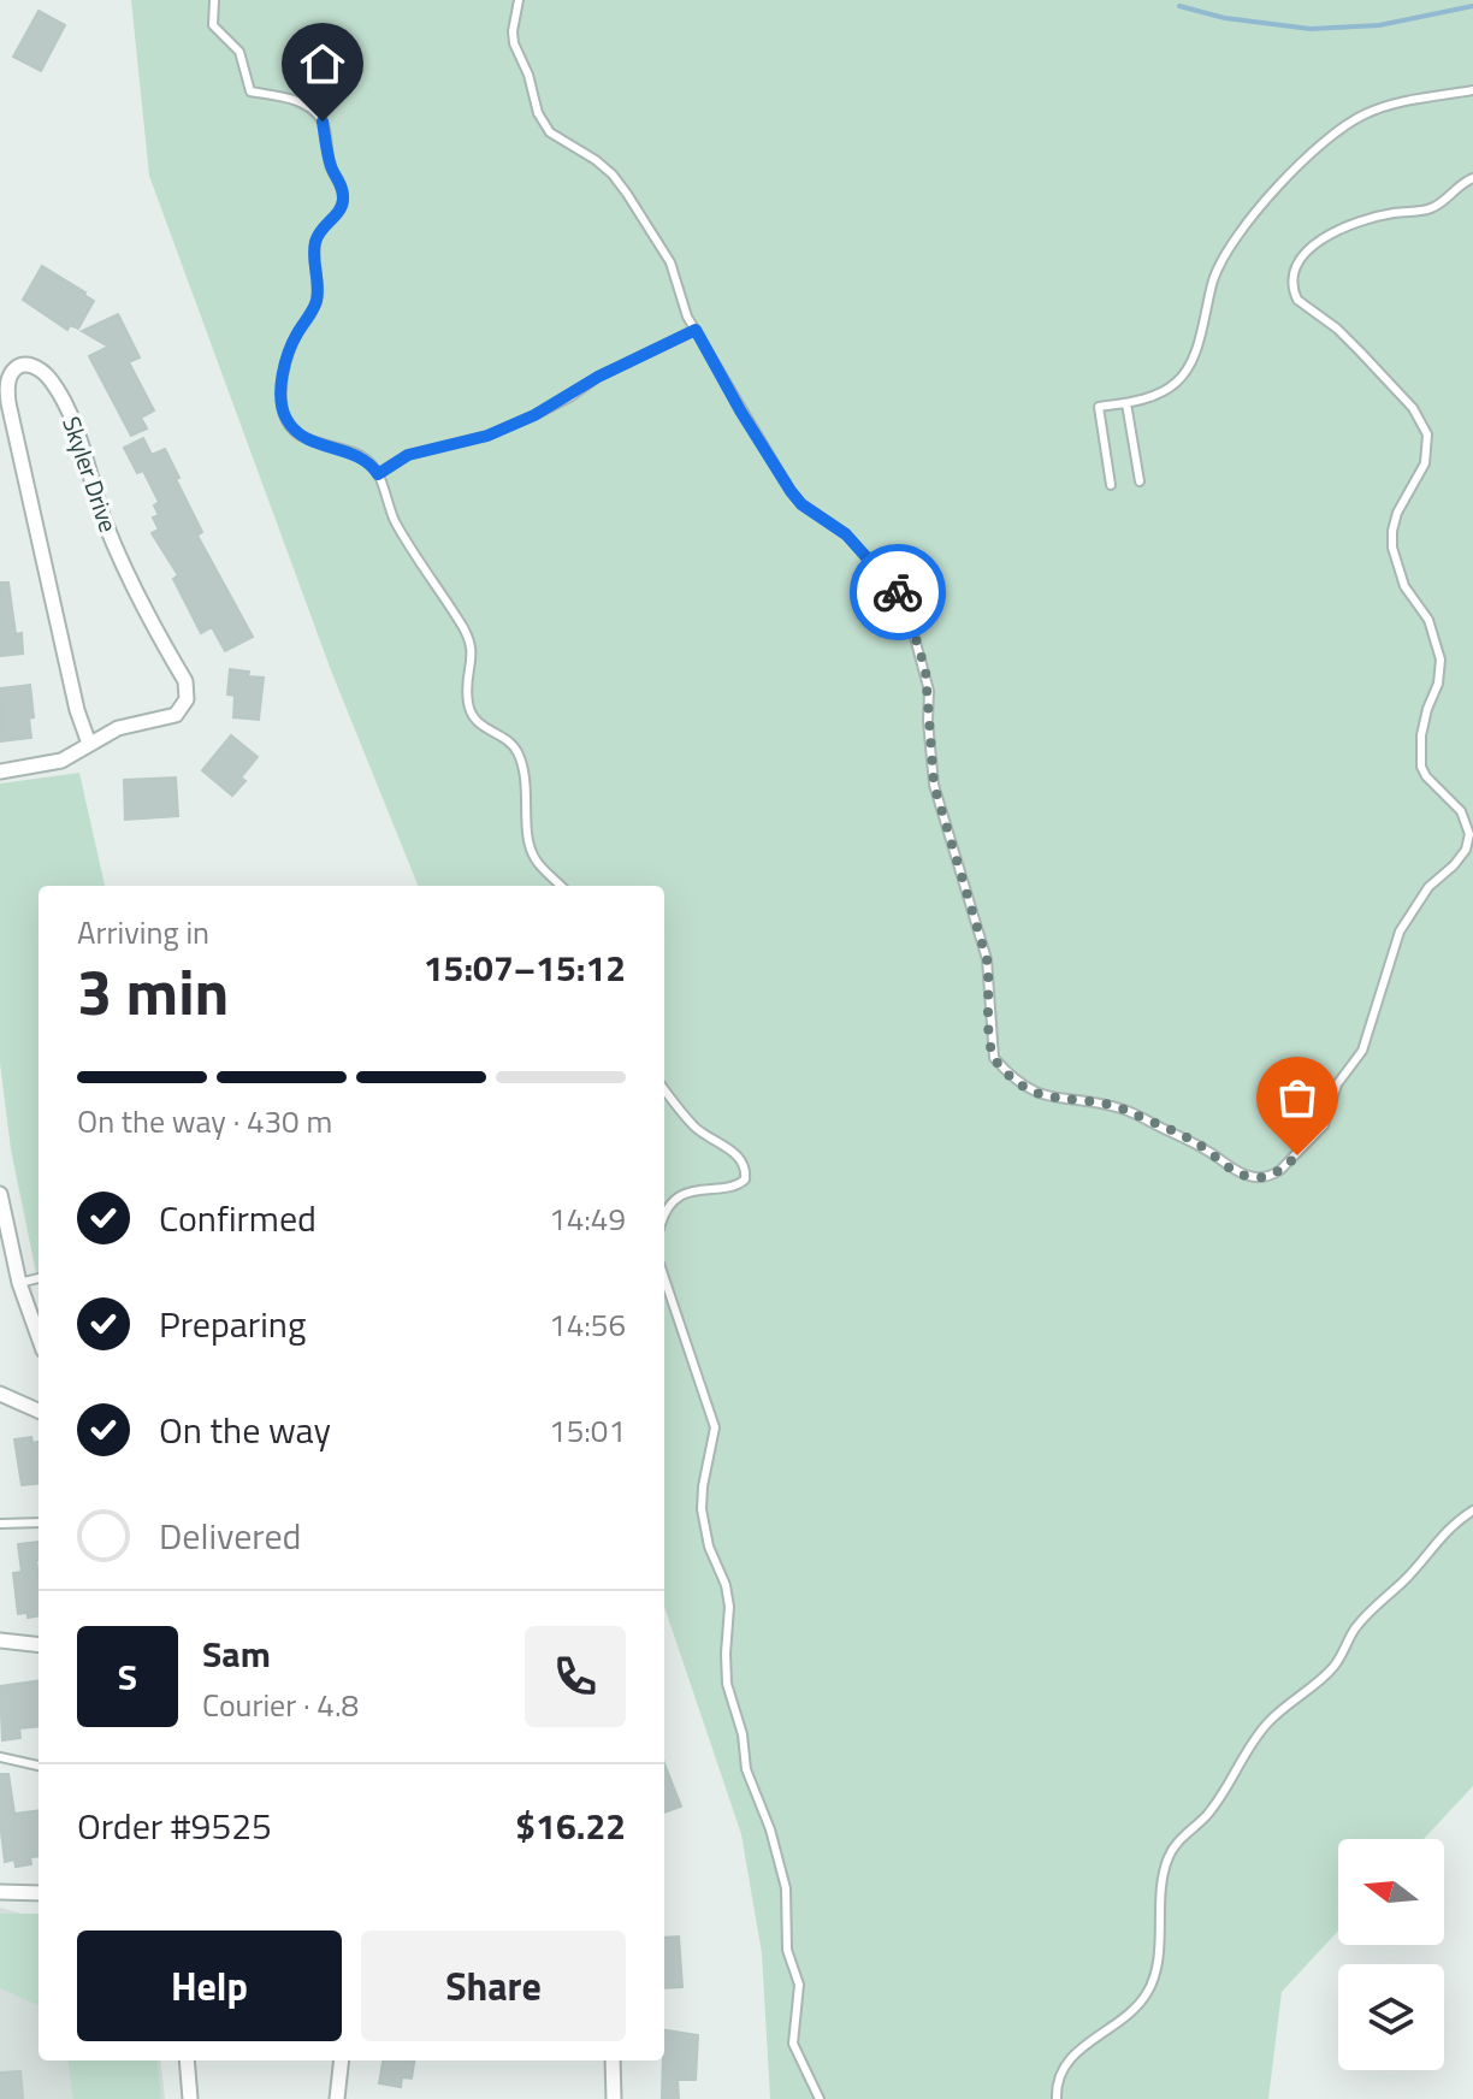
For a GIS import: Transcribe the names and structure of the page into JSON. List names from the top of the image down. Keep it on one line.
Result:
{"streets":{"street":["Skyler Drive"]},"north":"left","page":{"heading":["3 min","Arriving in","15:07–15:12"],"panel":["Sam","Courier · 4.8","Order #9525","$16.22"],"bar":"On the way · 430 m","list":[["Confirmed","14:49"],["Preparing","14:56"],["On the way","15:01"],"Delivered"],"round":"S","buttons":["Help","Share"]}}
